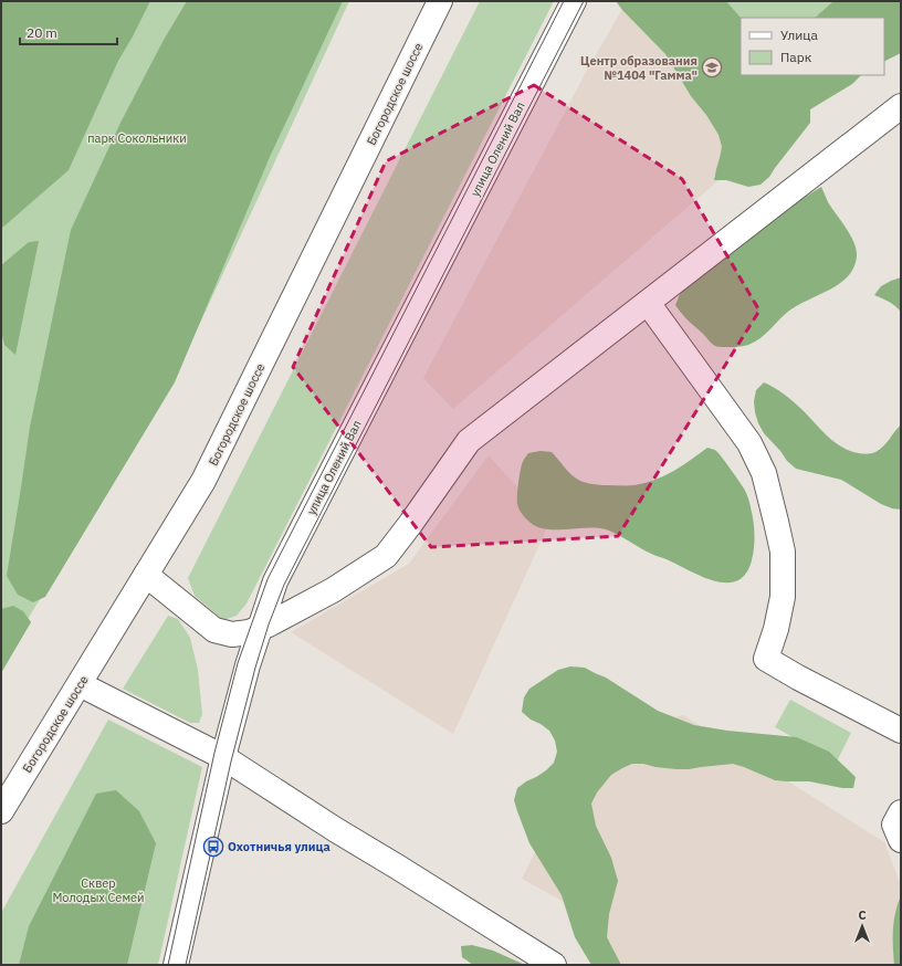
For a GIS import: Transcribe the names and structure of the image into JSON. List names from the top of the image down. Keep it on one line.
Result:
{"streets":{"street":["Богородское шоссе","улица Олений Вал"]},"parks":["парк Сокольники","Сквер Молодых Семей"],"places":{"school or university":["Центр образования №1404 \"Гамма\""],"bus stop":["Охотничья улица"]},"legend":["Улица","Парк"],"scale_bar":"20 m","north":"top"}
